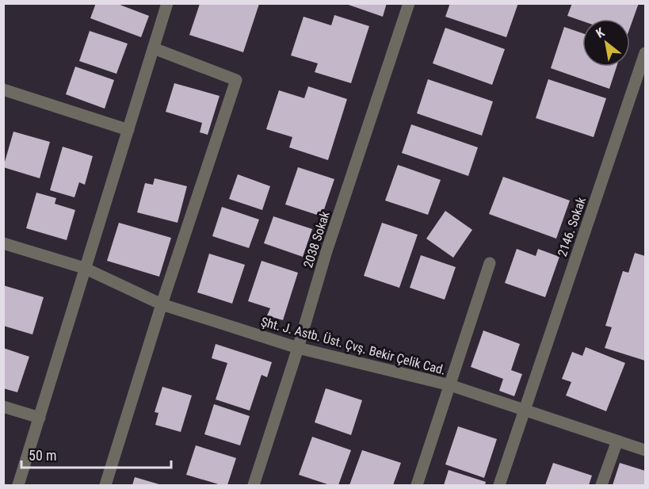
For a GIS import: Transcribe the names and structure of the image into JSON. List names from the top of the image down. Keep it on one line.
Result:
{"streets":{"street":["2146. Sokak","2038 Sokak","Şht. J. Astb. Üst. Çvş. Bekir Çelik Cad."]},"crossings":[["2146. Sokak","Şht. J. Astb. Üst. Çvş. Bekir Çelik Cad."],["2038 Sokak","Şht. J. Astb. Üst. Çvş. Bekir Çelik Cad."]],"scale_bar":"50 m","north":"top left"}
